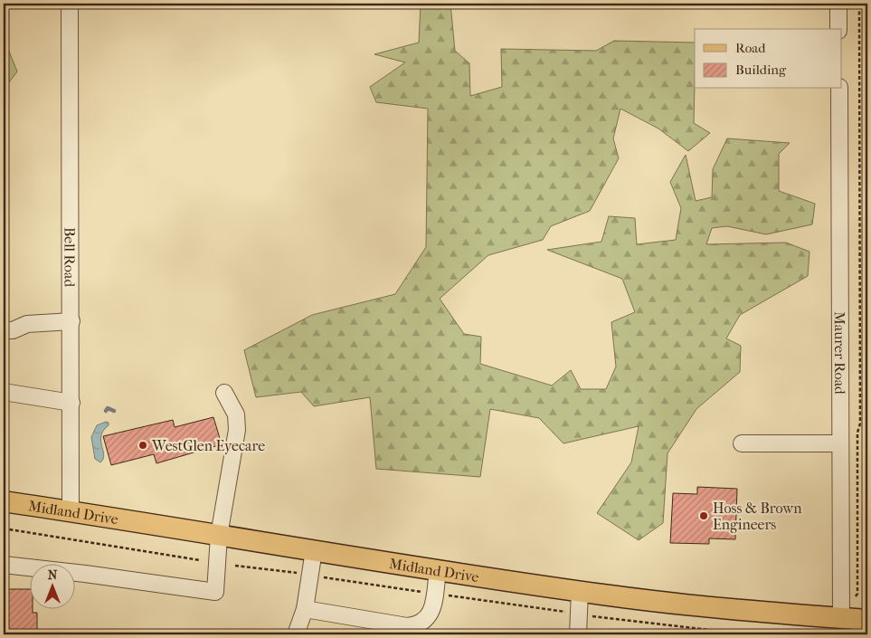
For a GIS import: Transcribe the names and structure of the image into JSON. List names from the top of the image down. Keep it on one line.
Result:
{"streets":{"main road":["Midland Drive"],"street":["Bell Road","Maurer Road"]},"crossings":[["Bell Road","Midland Drive"],["Maurer Road","Midland Drive"]],"places":["WestGlen Eyecare","Hoss & Brown Engineers"],"legend":["Road","Building"],"north":"top"}
